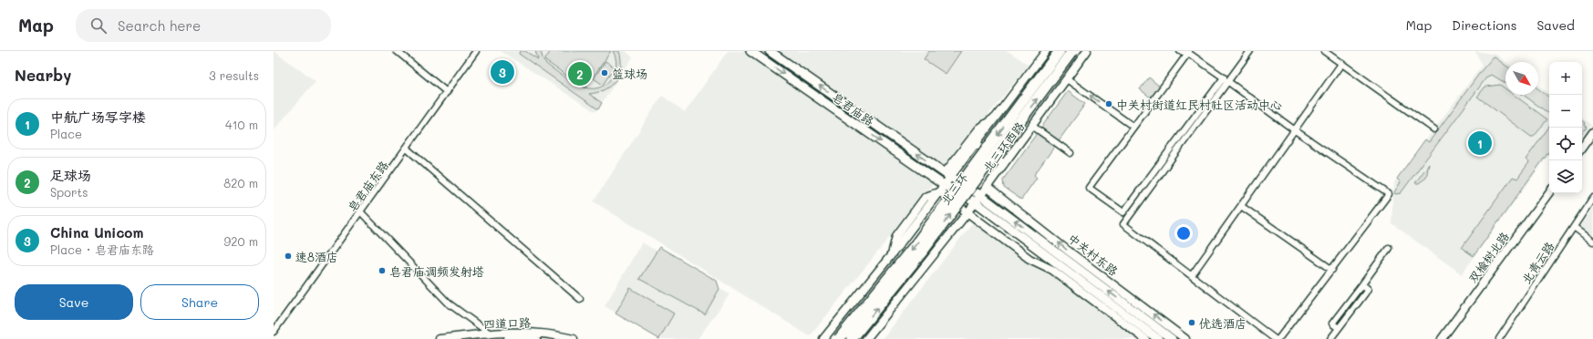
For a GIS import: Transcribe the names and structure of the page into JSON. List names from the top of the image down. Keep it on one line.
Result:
{"streets":{"highway":["北三环"],"main road":["皂君庙路","中关村东路"],"street":["北三环西路","皂君庙东路","双榆树北路","北青云路","四道口路"]},"crossings":[["皂君庙路","北三环西路"],["皂君庙路","中关村东路"],["北三环西路","中关村东路"]],"places":["篮球场","中关村街道红民村社区活动中心","速8酒店","皂君庙调频发射塔","优选酒店"],"north":"bottom right","page":{"header":"Map","search":"Search here","nav":["Map","Directions","Saved"],"heading":["Nearby","3 results"],"pins":["3","2","1"],"map_buttons":["+","−"],"list":[{"mark":"1","name":"中航广场写字楼","note":"Place","value":"410 m"},{"mark":"2","name":"足球场","note":"Sports","value":"820 m"},{"mark":"3","name":"China Unicom","note":"Place · 皂君庙东路","value":"920 m"}],"buttons":["Save","Share"]}}
